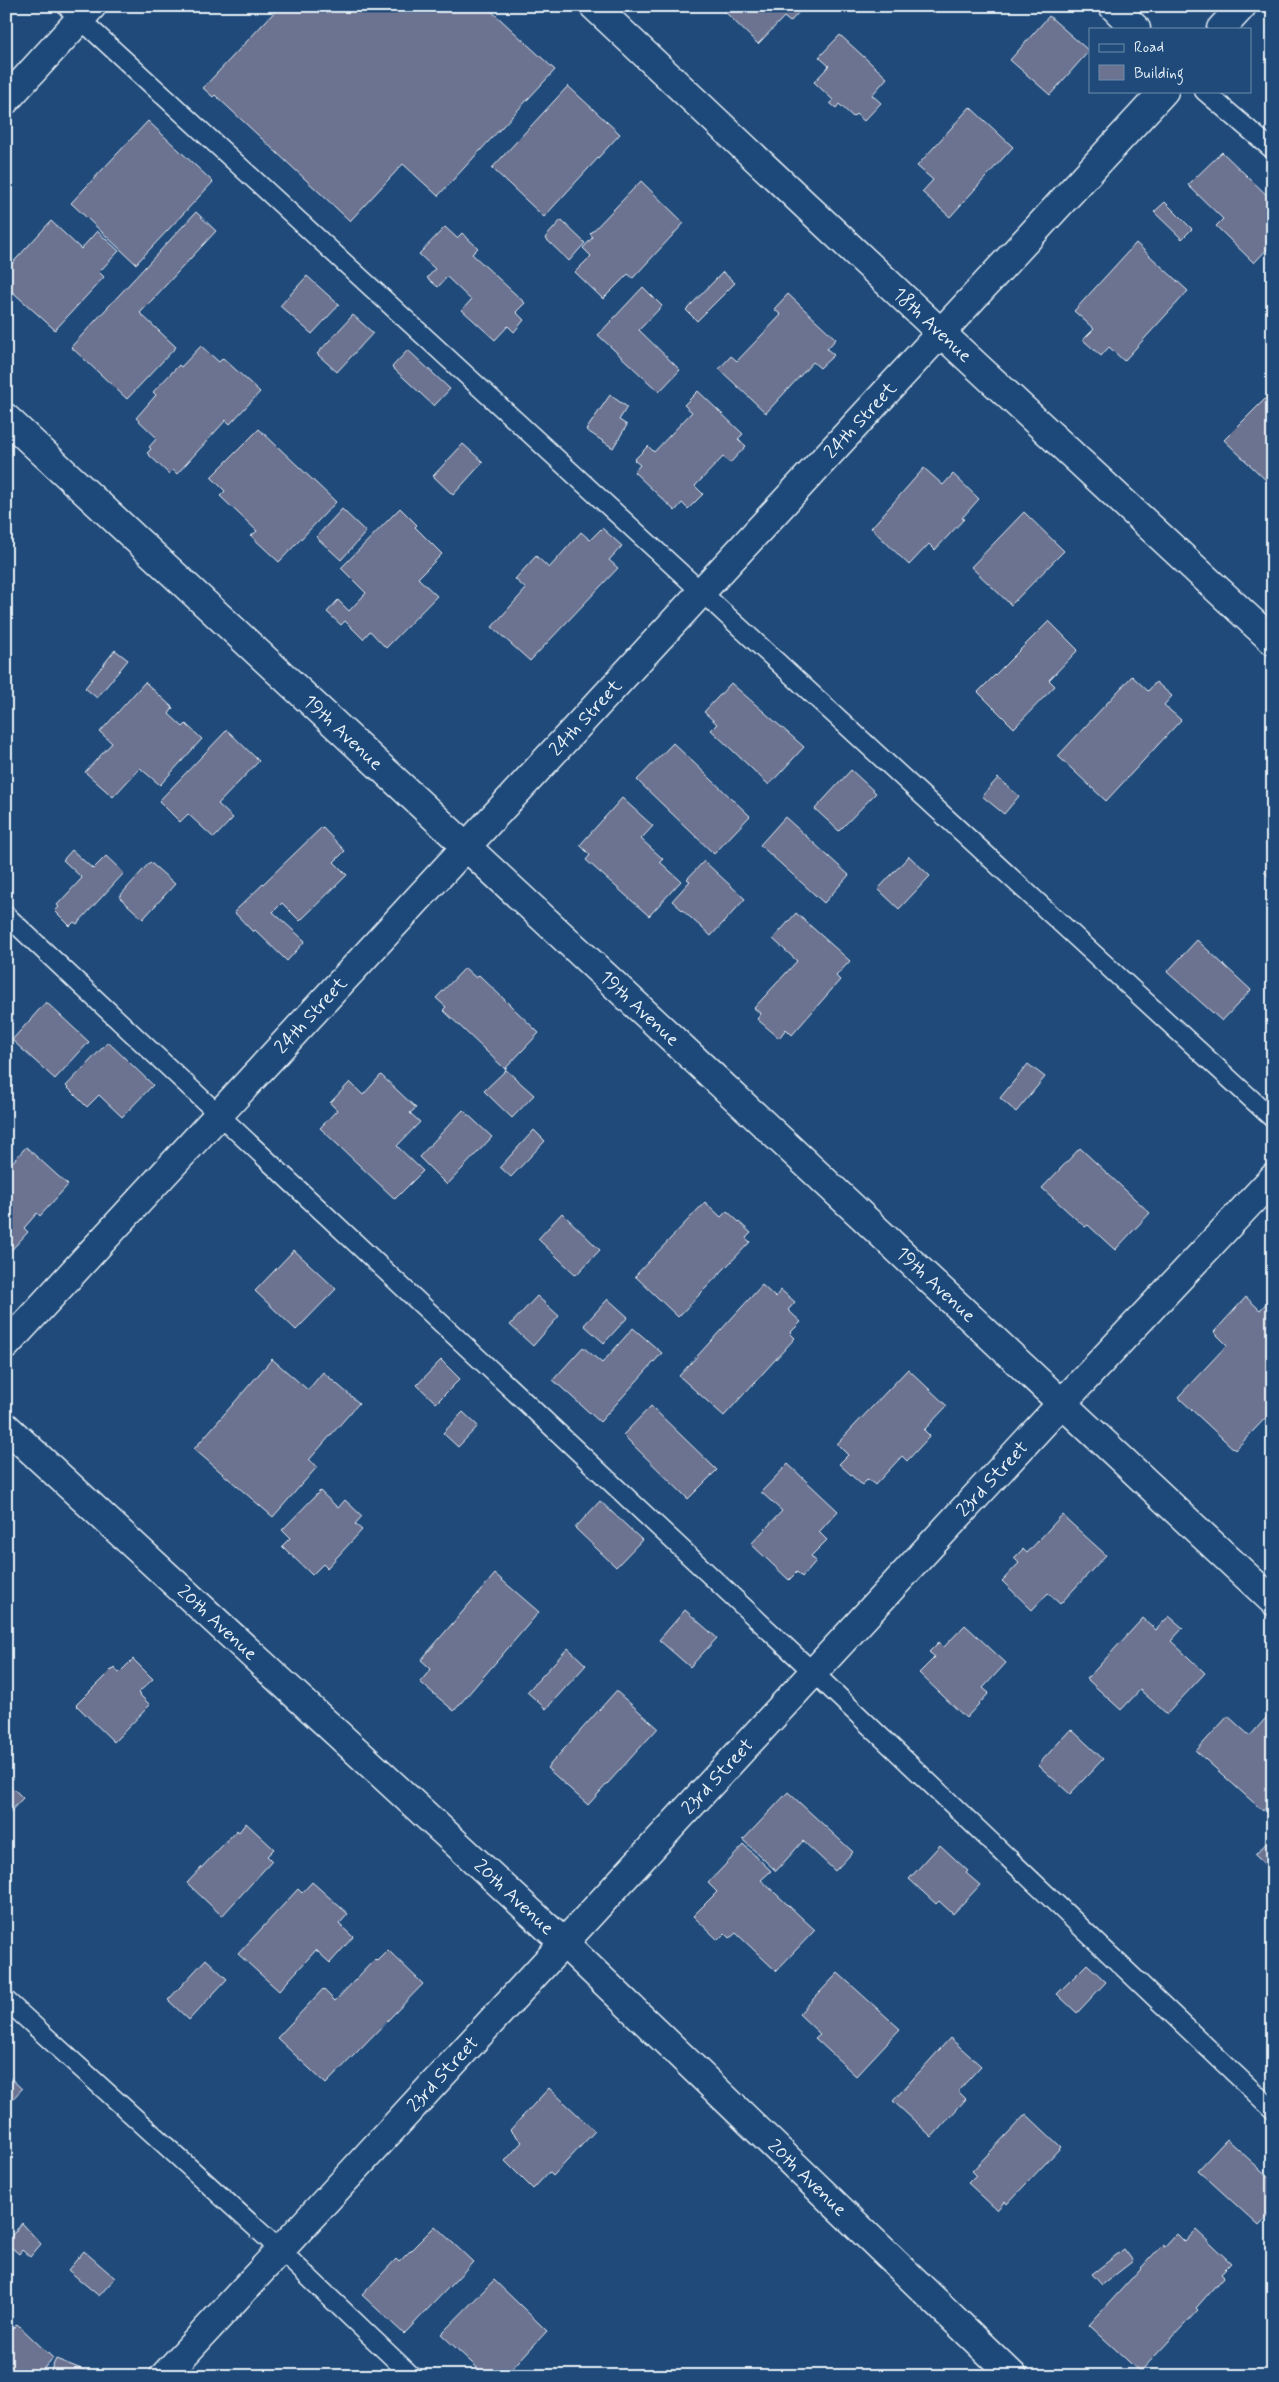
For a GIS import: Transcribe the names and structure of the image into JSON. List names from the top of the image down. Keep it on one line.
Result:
{"streets":{"street":["18th Avenue","24th Street","19th Avenue","23rd Street","20th Avenue"]},"crossings":[["18th Avenue","24th Street"],["24th Street","19th Avenue"],["19th Avenue","23rd Street"],["23rd Street","20th Avenue"]],"legend":["Road","Building"]}
